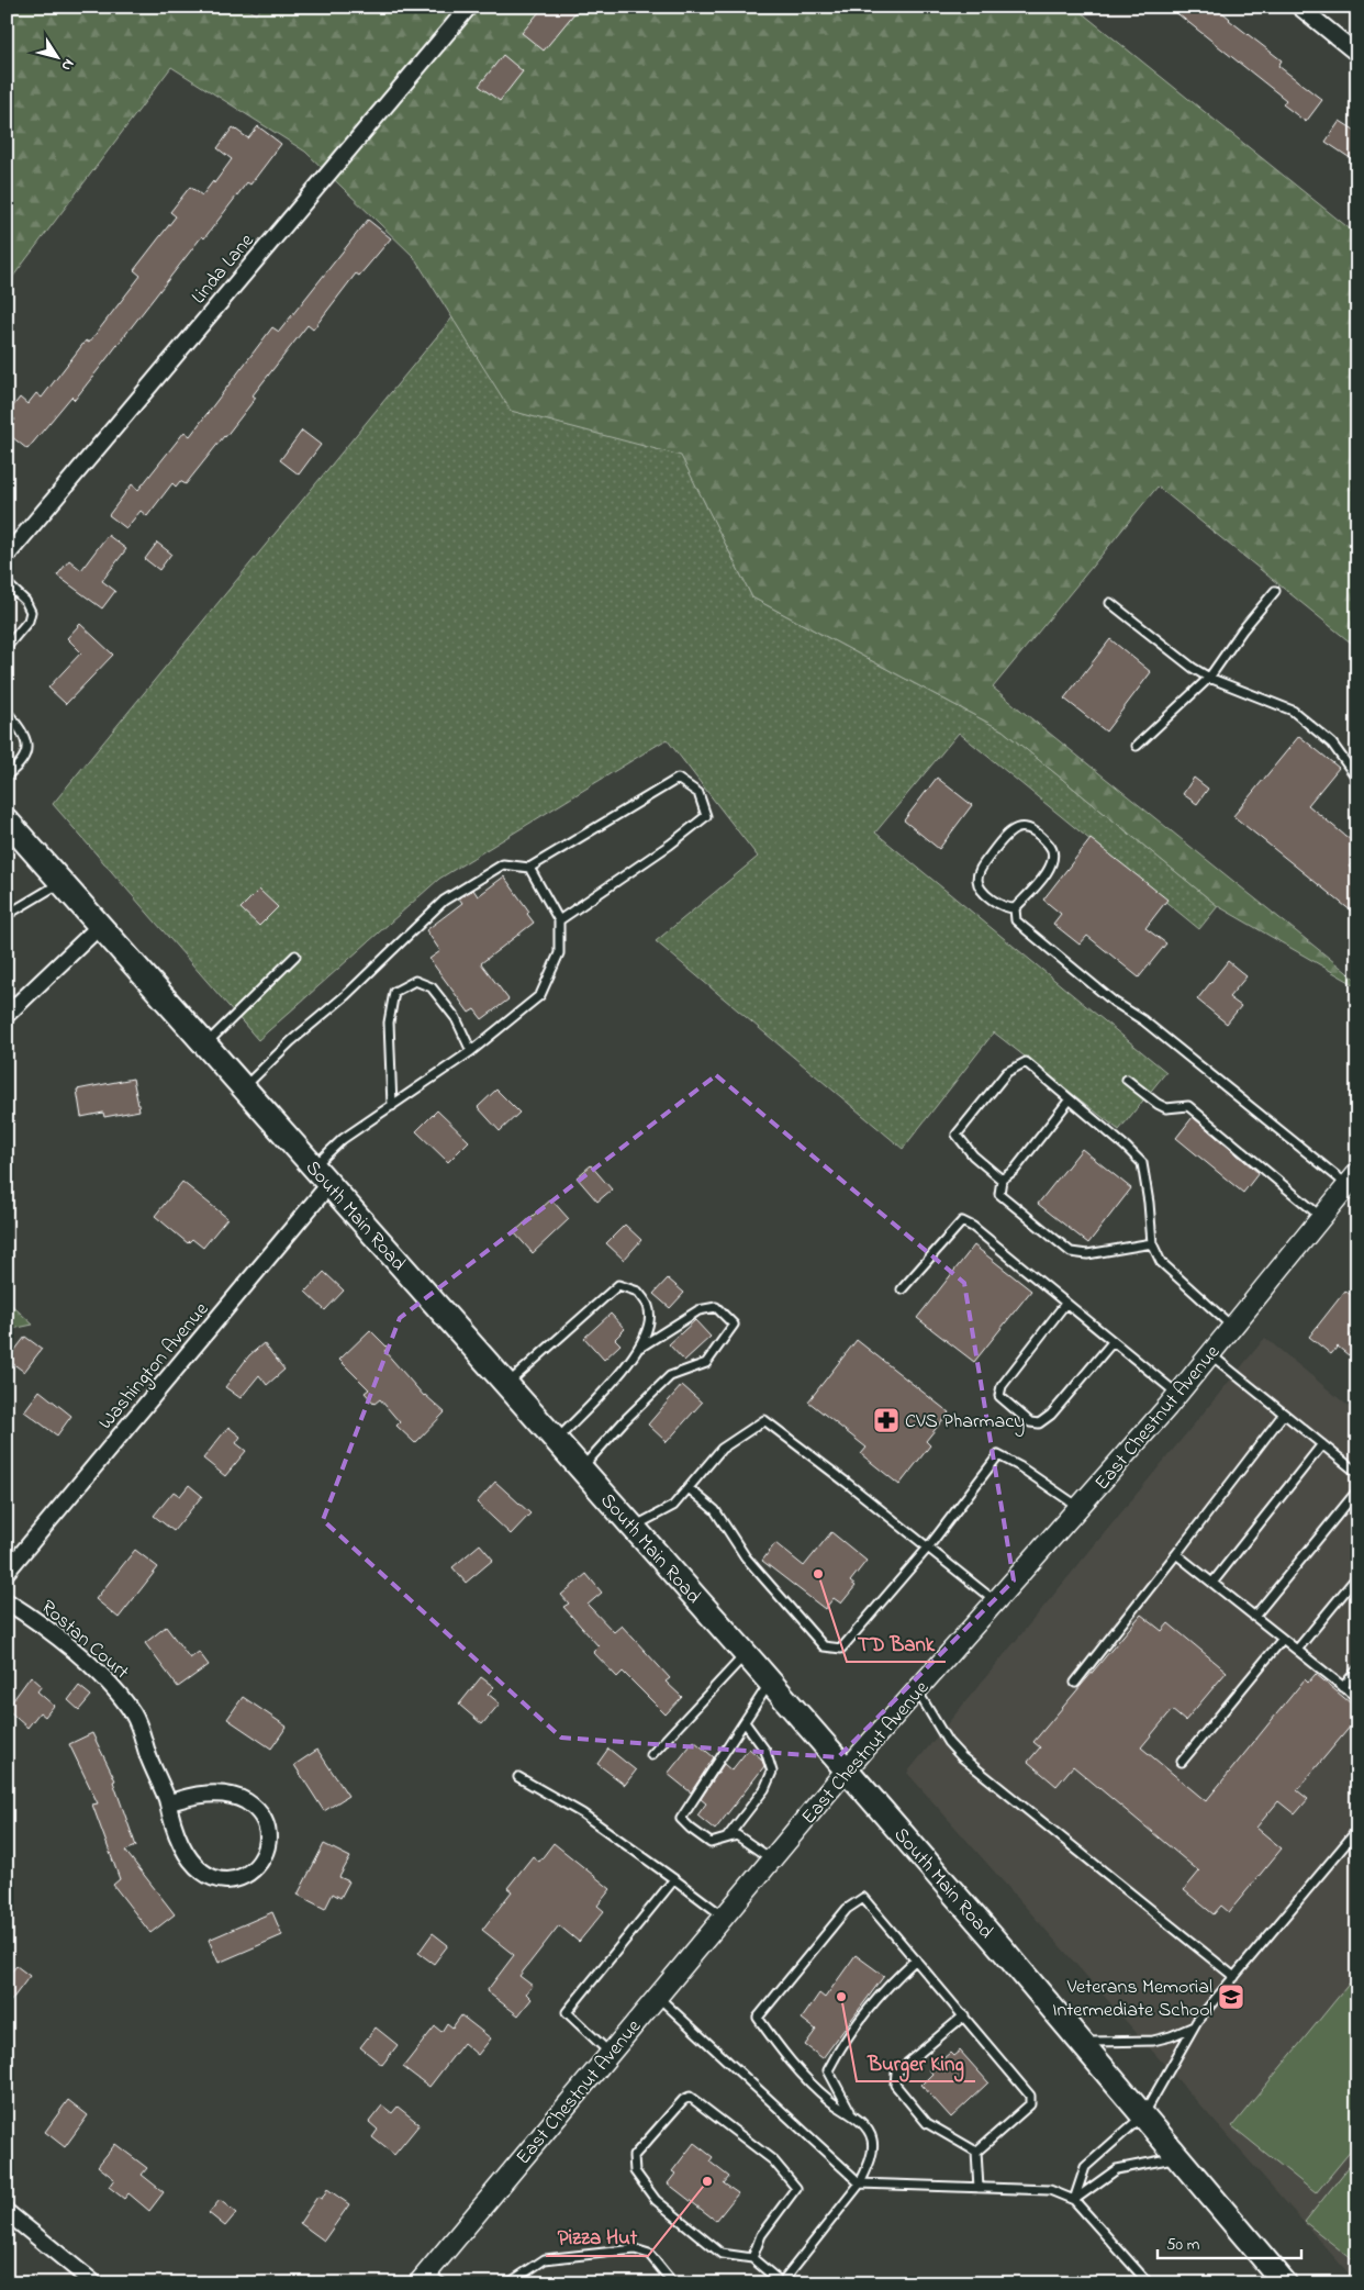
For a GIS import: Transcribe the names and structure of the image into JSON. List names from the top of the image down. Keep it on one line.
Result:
{"streets":{"main road":["South Main Road"],"street":["Linda Lane","Washington Avenue","East Chestnut Avenue","Rostan Court"]},"crossings":[["South Main Road","Washington Avenue"],["South Main Road","East Chestnut Avenue"]],"places":{"pharmacy":["CVS Pharmacy"],"other":["TD Bank","Burger King","Pizza Hut"],"school or university":["Veterans Memorial Intermediate School"]},"scale_bar":"50 m","north":"bottom right"}
